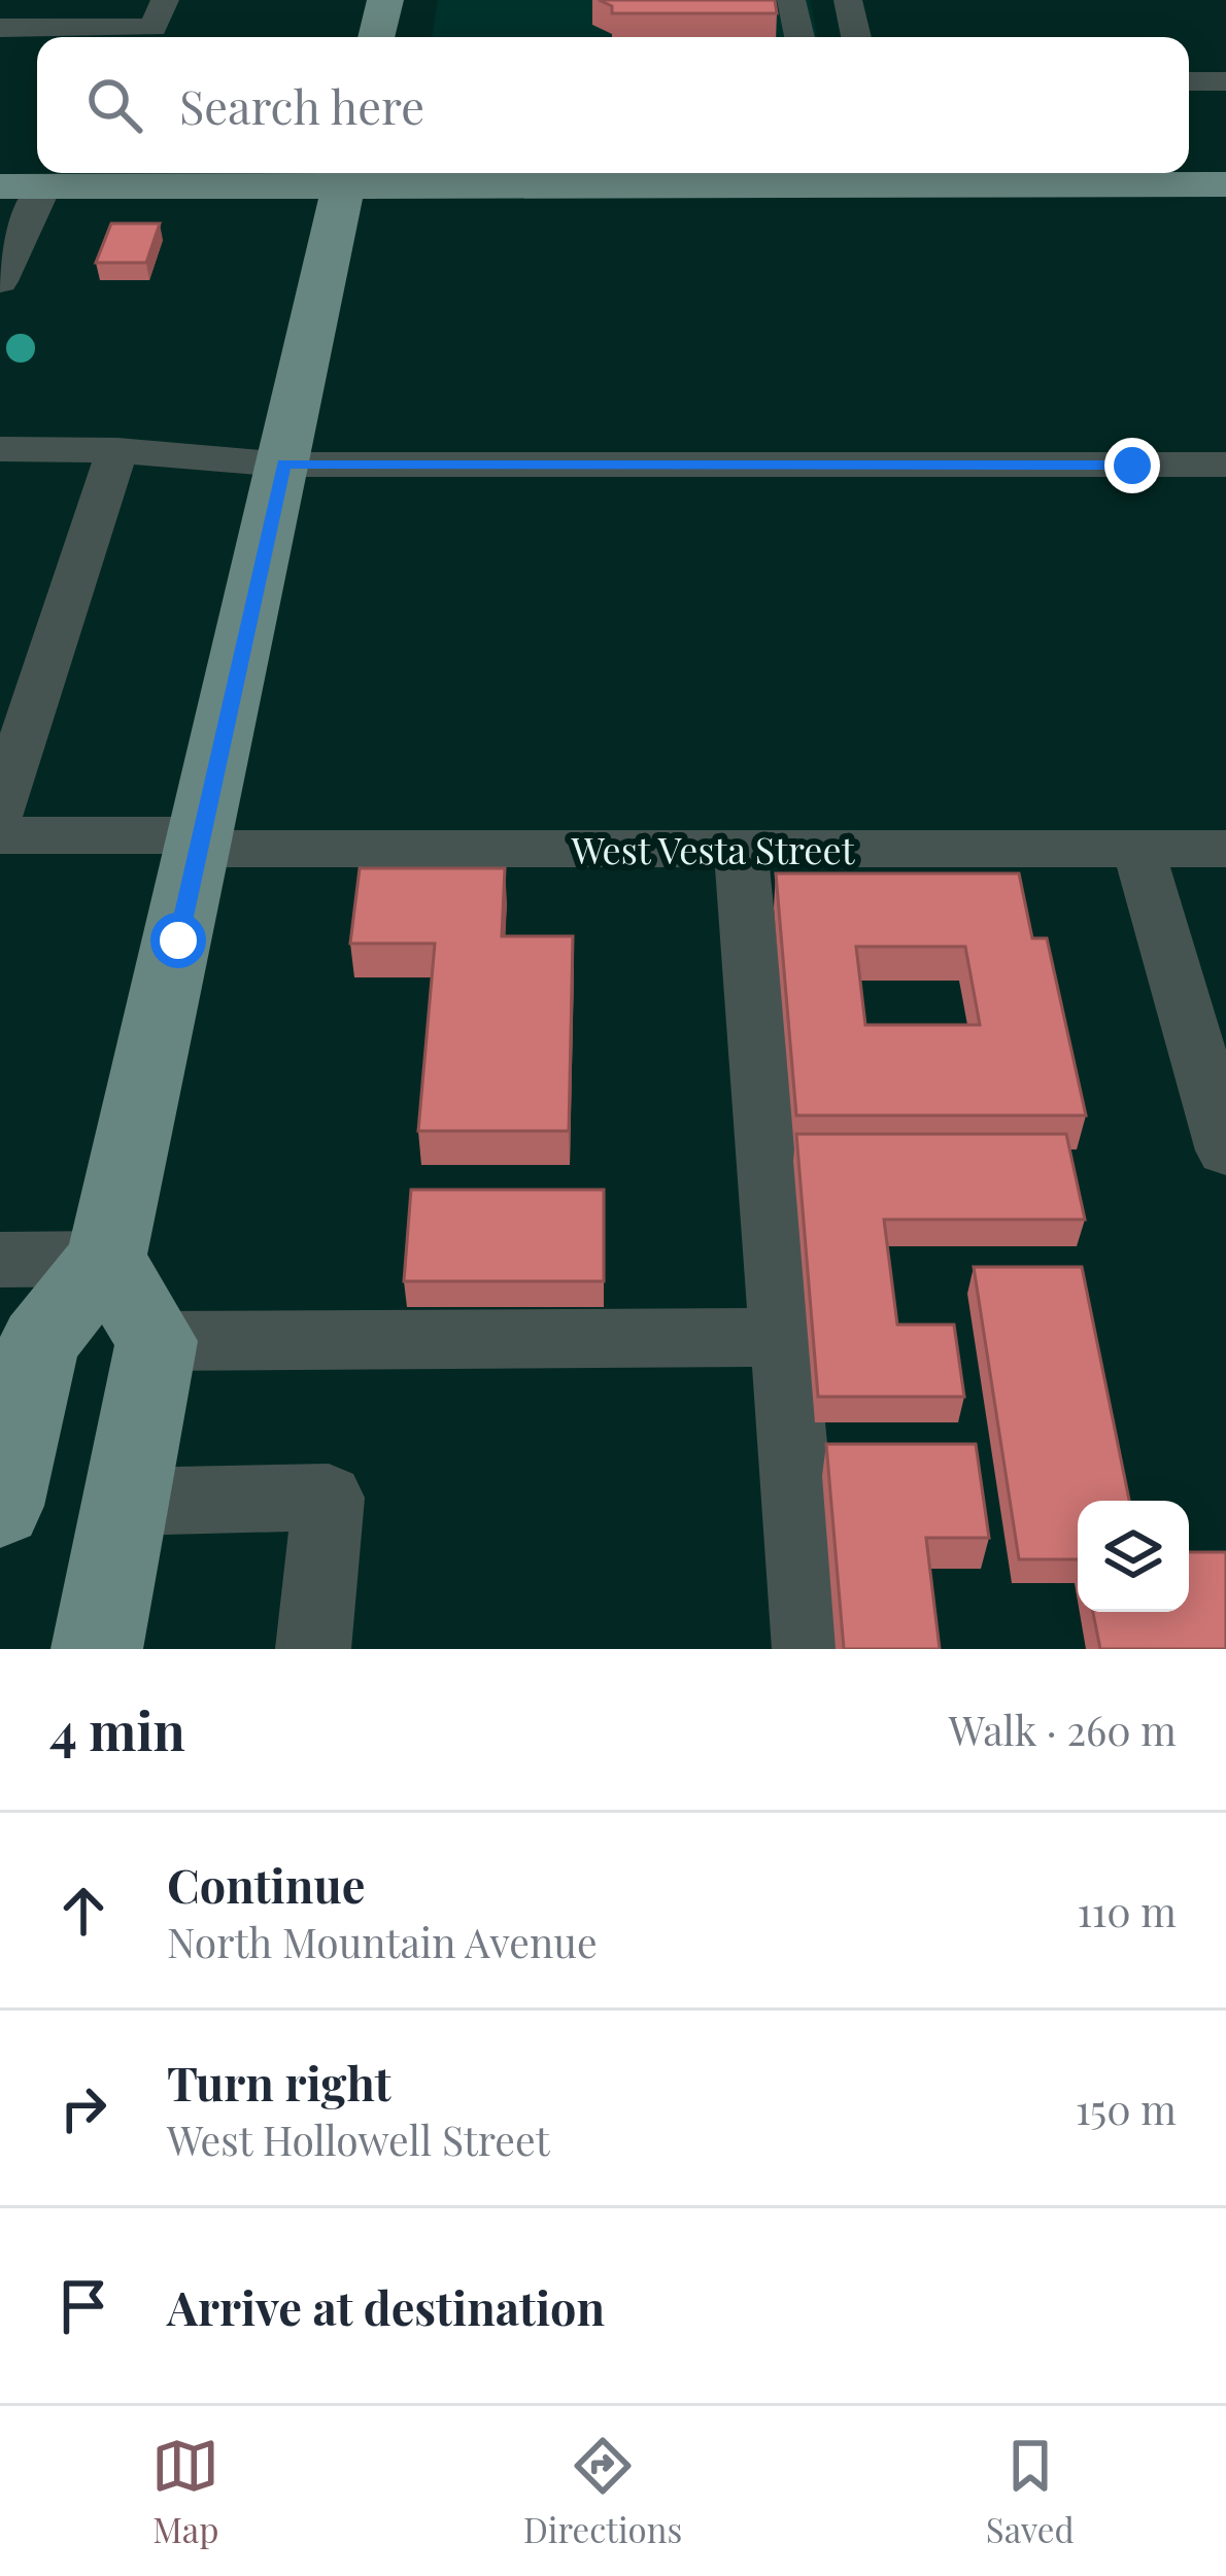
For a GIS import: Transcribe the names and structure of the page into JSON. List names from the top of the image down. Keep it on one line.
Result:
{"streets":{"street":["West Vesta Street"]},"page":{"search":"Search here","heading":["4 min","Walk · 260 m"],"list":[["Continue","North Mountain Avenue","110 m"],["Turn right","West Hollowell Street","150 m"],"Arrive at destination"],"nav":["Map","Directions","Saved"]}}
